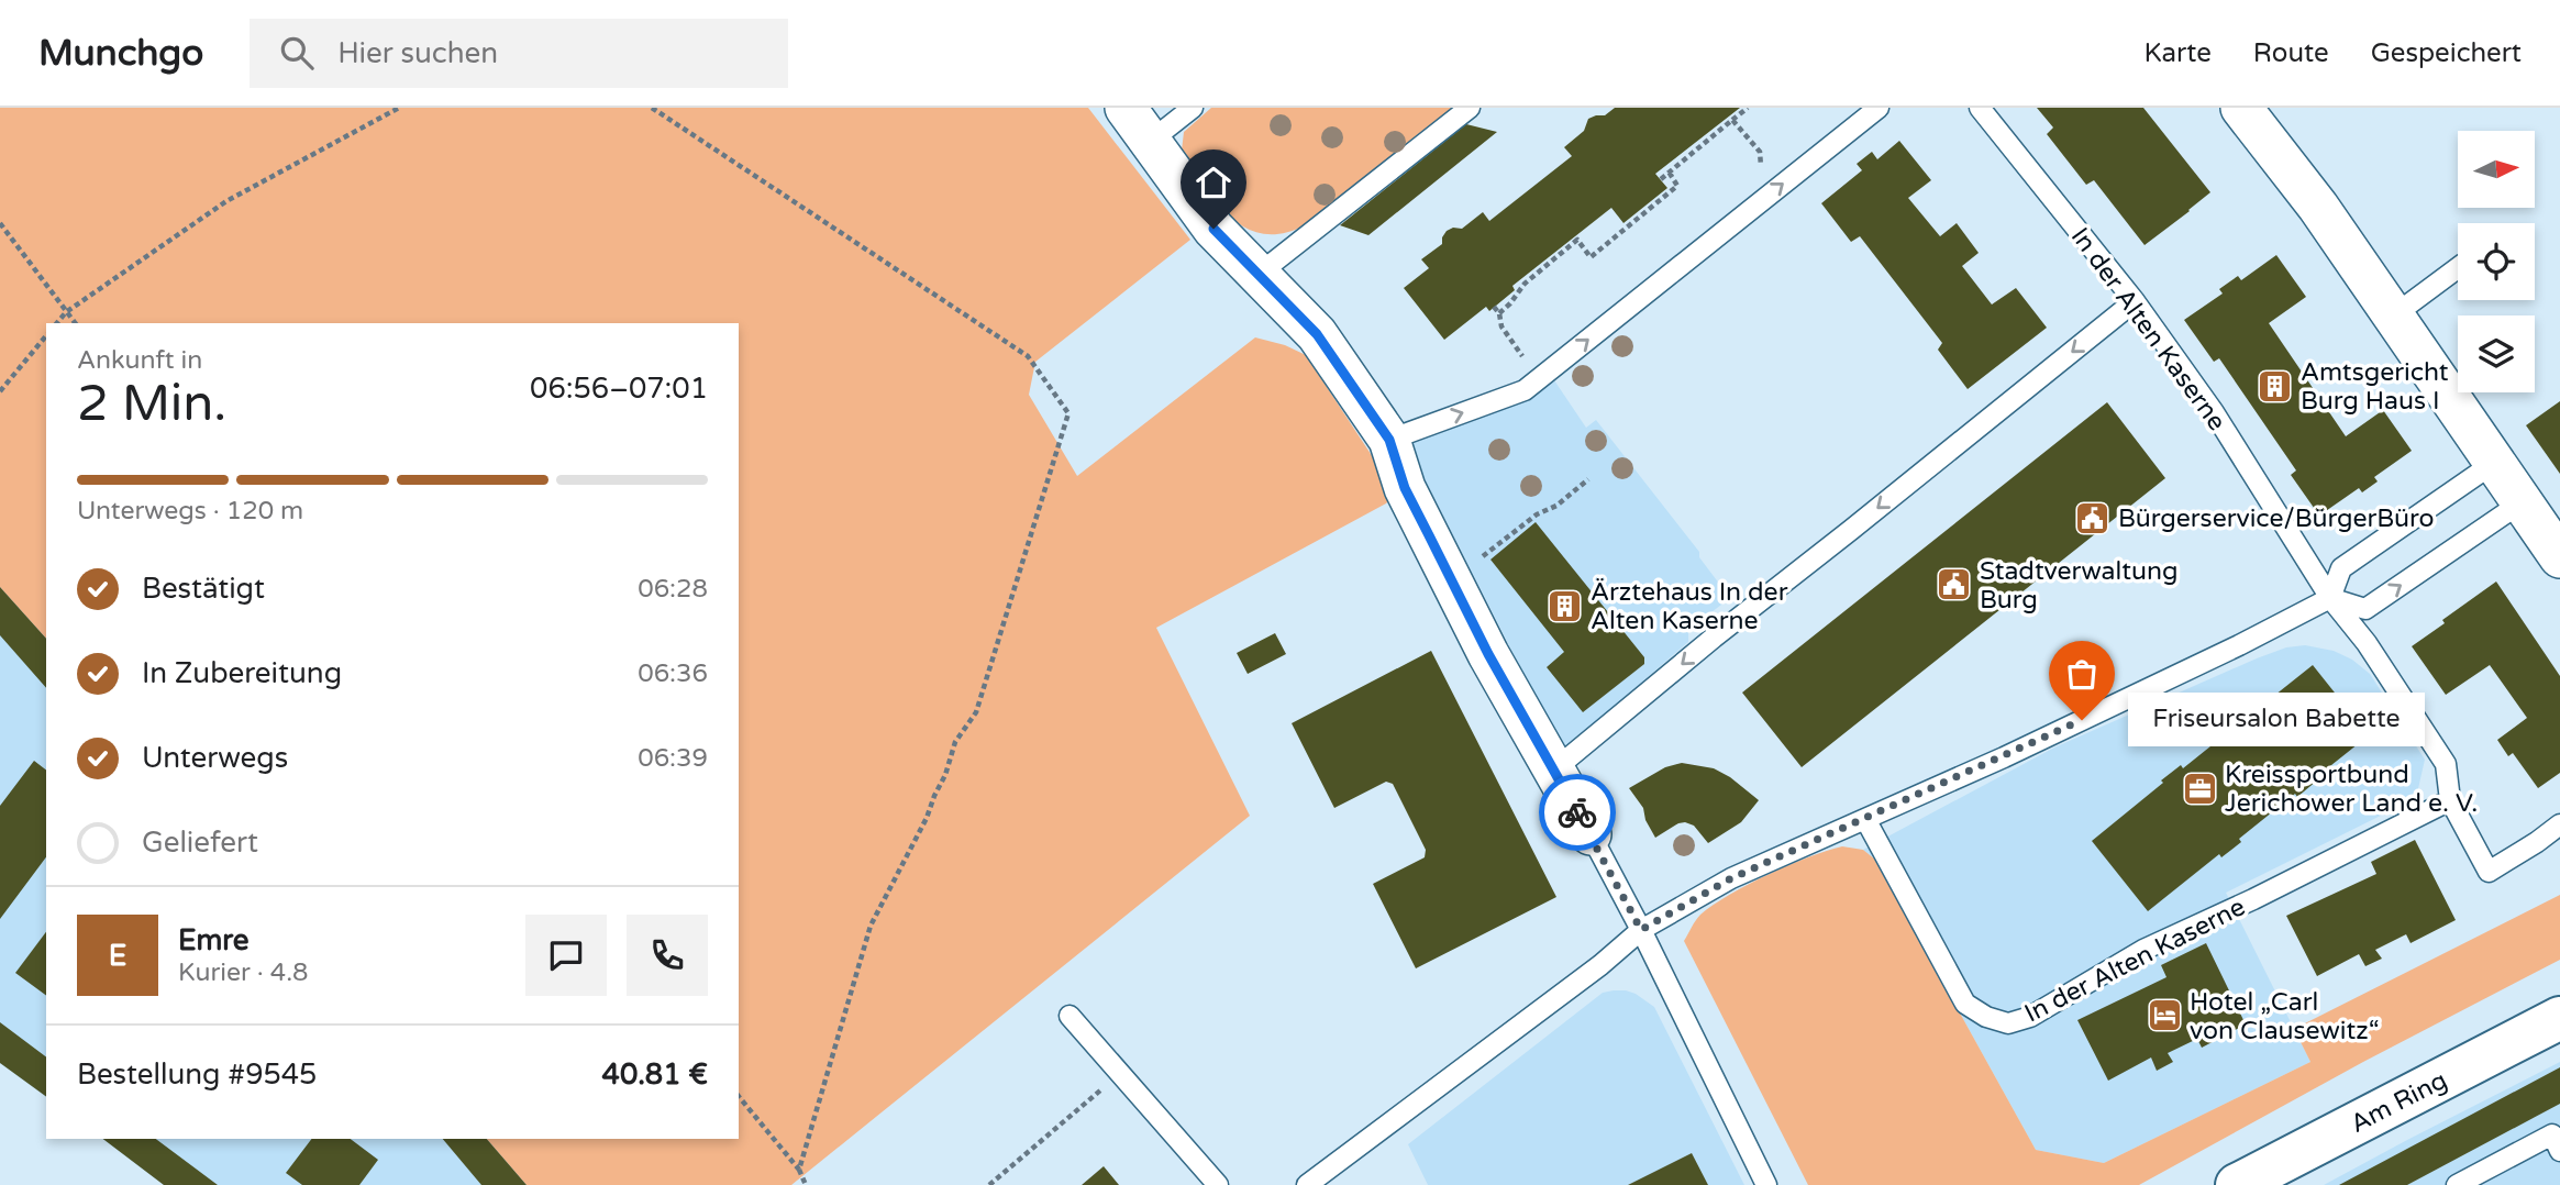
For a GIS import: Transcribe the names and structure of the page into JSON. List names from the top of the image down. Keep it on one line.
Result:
{"streets":{"main road":["Am Ring"],"lane":["In der Alten Kaserne"]},"places":{"building":["Amtsgericht Burg Haus I","Ärztehaus In der Alten Kaserne"],"public building":["Bürgerservice/BürgerBüro","Stadtverwaltung Burg"],"other":["Friseursalon Babette"],"office":["Kreissportbund Jerichower Land e. V."],"hotel":["Hotel „Carl von Clausewitz“"]},"north":"right","page":{"header":"Munchgo","search":"Hier suchen","nav":["Karte","Route","Gespeichert"],"heading":["2 Min.","Ankunft in","06:56–07:01"],"panel":["Emre","Kurier · 4.8","Bestellung #9545","40.81 €"],"bar":"Unterwegs · 120 m","list":[["Bestätigt","06:28"],["In Zubereitung","06:36"],["Unterwegs","06:39"],"Geliefert"],"bubble":"Friseursalon Babette","round":"E"}}
